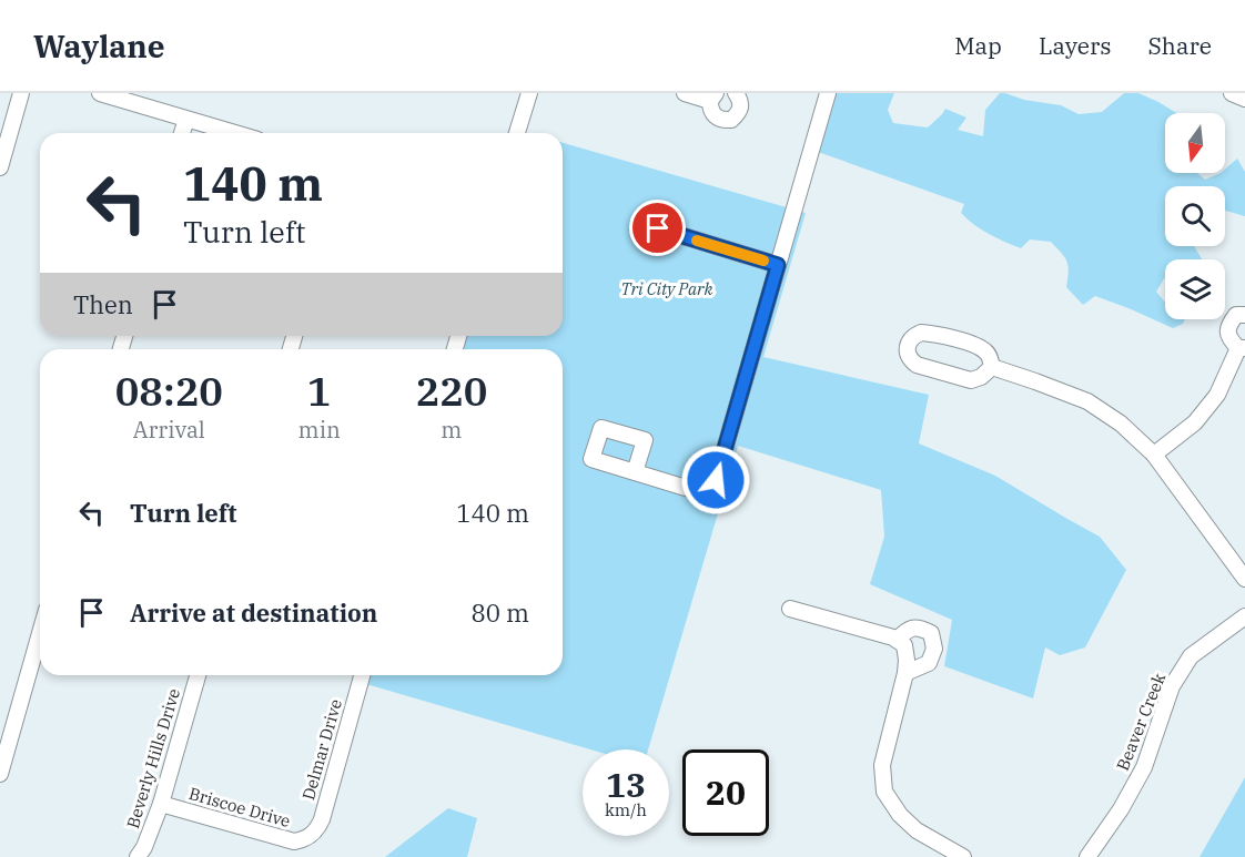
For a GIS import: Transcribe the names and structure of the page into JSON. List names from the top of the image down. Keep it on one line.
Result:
{"streets":{"street":["Beaver Creek","Delmar Drive","Beverly Hills Drive","Briscoe Drive"]},"crossings":[["Delmar Drive","Briscoe Drive"],["Beverly Hills Drive","Briscoe Drive"]],"parks":["Tri City Park"],"north":"bottom","page":{"header":"Waylane","nav":["Map","Layers","Share"],"turn":["140 m","Turn left"],"then":"Then","eta":["08:20","Arrival","1","min","220","m"],"list":[{"name":"Turn left","value":"140 m"},{"name":"Arrive at destination","value":"80 m"}],"speed":"13 km/h","limit":"20"}}
